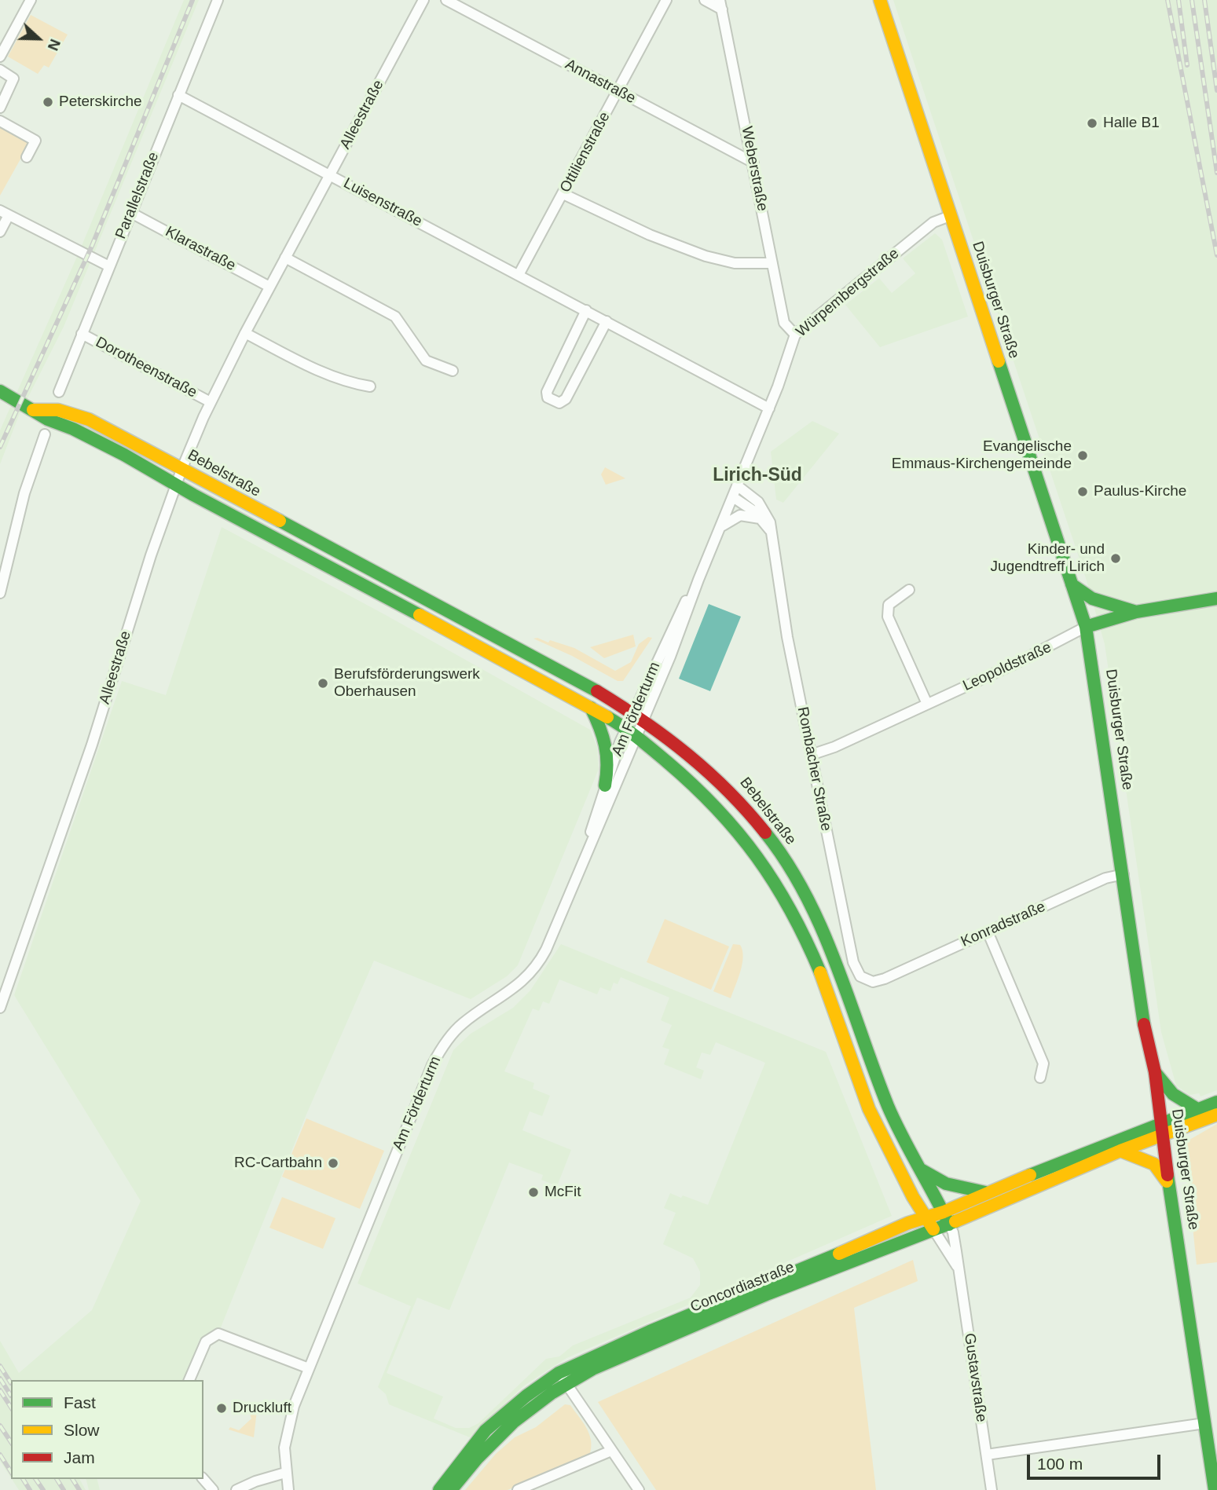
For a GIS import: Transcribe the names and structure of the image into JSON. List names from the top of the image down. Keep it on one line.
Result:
{"streets":{"street":["Annastraße","Alleestraße","Ottilienstraße","Weberstraße","Parallelstraße","Luisenstraße","Klarastraße","Würpembergstraße","Duisburger Straße","Dorotheenstraße","Bebelstraße","Leopoldstraße","Am Förderturm","Rombacher Straße","Konradstraße","Concordiastraße","Gustavstraße"]},"crossings":[["Annastraße","Ottilienstraße"],["Annastraße","Weberstraße"],["Alleestraße","Luisenstraße"],["Alleestraße","Klarastraße"],["Alleestraße","Dorotheenstraße"],["Alleestraße","Bebelstraße"],["Ottilienstraße","Luisenstraße"],["Weberstraße","Würpembergstraße"],["Parallelstraße","Luisenstraße"],["Parallelstraße","Klarastraße"],["Parallelstraße","Dorotheenstraße"],["Luisenstraße","Würpembergstraße"],["Würpembergstraße","Duisburger Straße"],["Würpembergstraße","Am Förderturm"],["Würpembergstraße","Rombacher Straße"],["Duisburger Straße","Leopoldstraße"],["Duisburger Straße","Konradstraße"],["Duisburger Straße","Concordiastraße"],["Bebelstraße","Am Förderturm"],["Bebelstraße","Concordiastraße"],["Leopoldstraße","Rombacher Straße"],["Am Förderturm","Rombacher Straße"],["Rombacher Straße","Konradstraße"],["Concordiastraße","Gustavstraße"]],"districts":["Lirich-Süd"],"places":["Peterskirche","Halle B1","Evangelische Emmaus-Kirchengemeinde","Paulus-Kirche","Kinder- und Jugendtreff Lirich","Berufsförderungswerk Oberhausen","RC-Cartbahn","McFit","Druckluft"],"legend":["Fast","Slow","Jam"],"scale_bar":"100 m","north":"right"}
